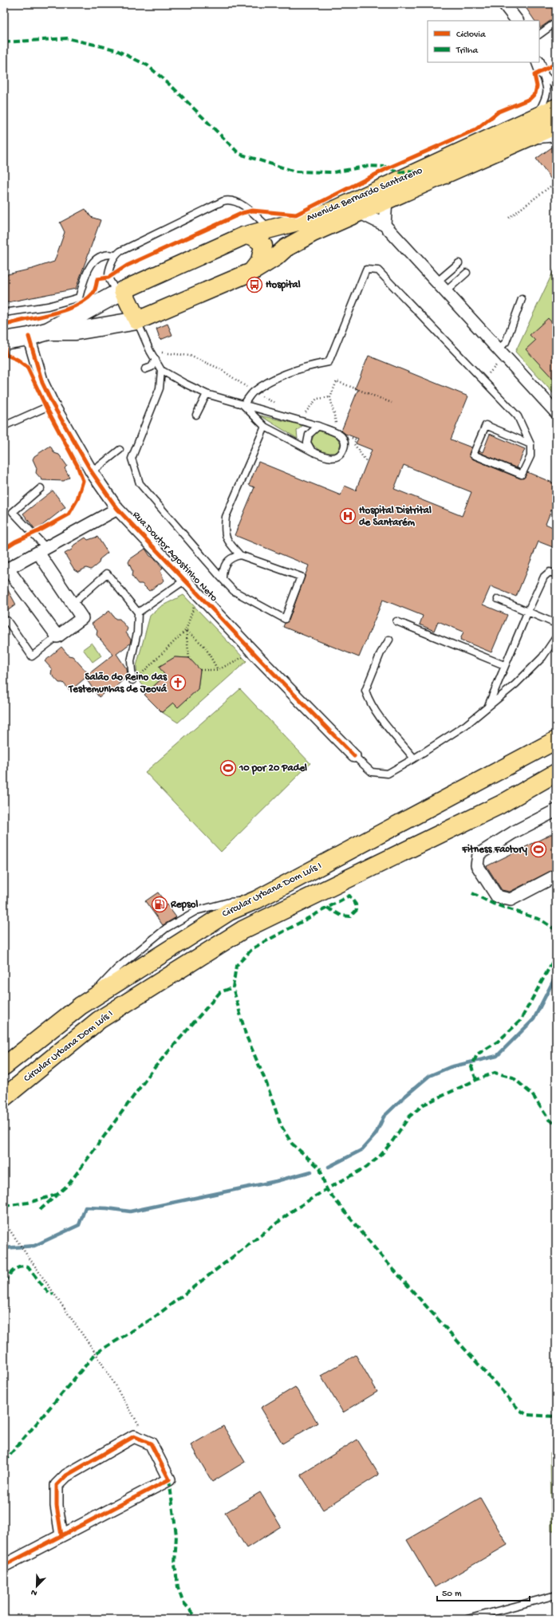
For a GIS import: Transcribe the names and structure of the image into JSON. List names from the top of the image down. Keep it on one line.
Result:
{"streets":{"main road":["Avenida Bernardo Santareno","Circular Urbana Dom Luís I"],"street":["Rua Doutor Agostinho Neto"]},"crossings":[["Avenida Bernardo Santareno","Rua Doutor Agostinho Neto"]],"places":{"bus stop":["Hospital"],"hospital":["Hospital Distrital de Santarém"],"church":["Salão do Reino das Testemunhas de Jeová"],"sports":["10 por 20 Padel","Fitness Factory"],"fuel station":["Repsol"]},"legend":["Ciclovia","Trilha"],"scale_bar":"50 m","north":"bottom left"}
